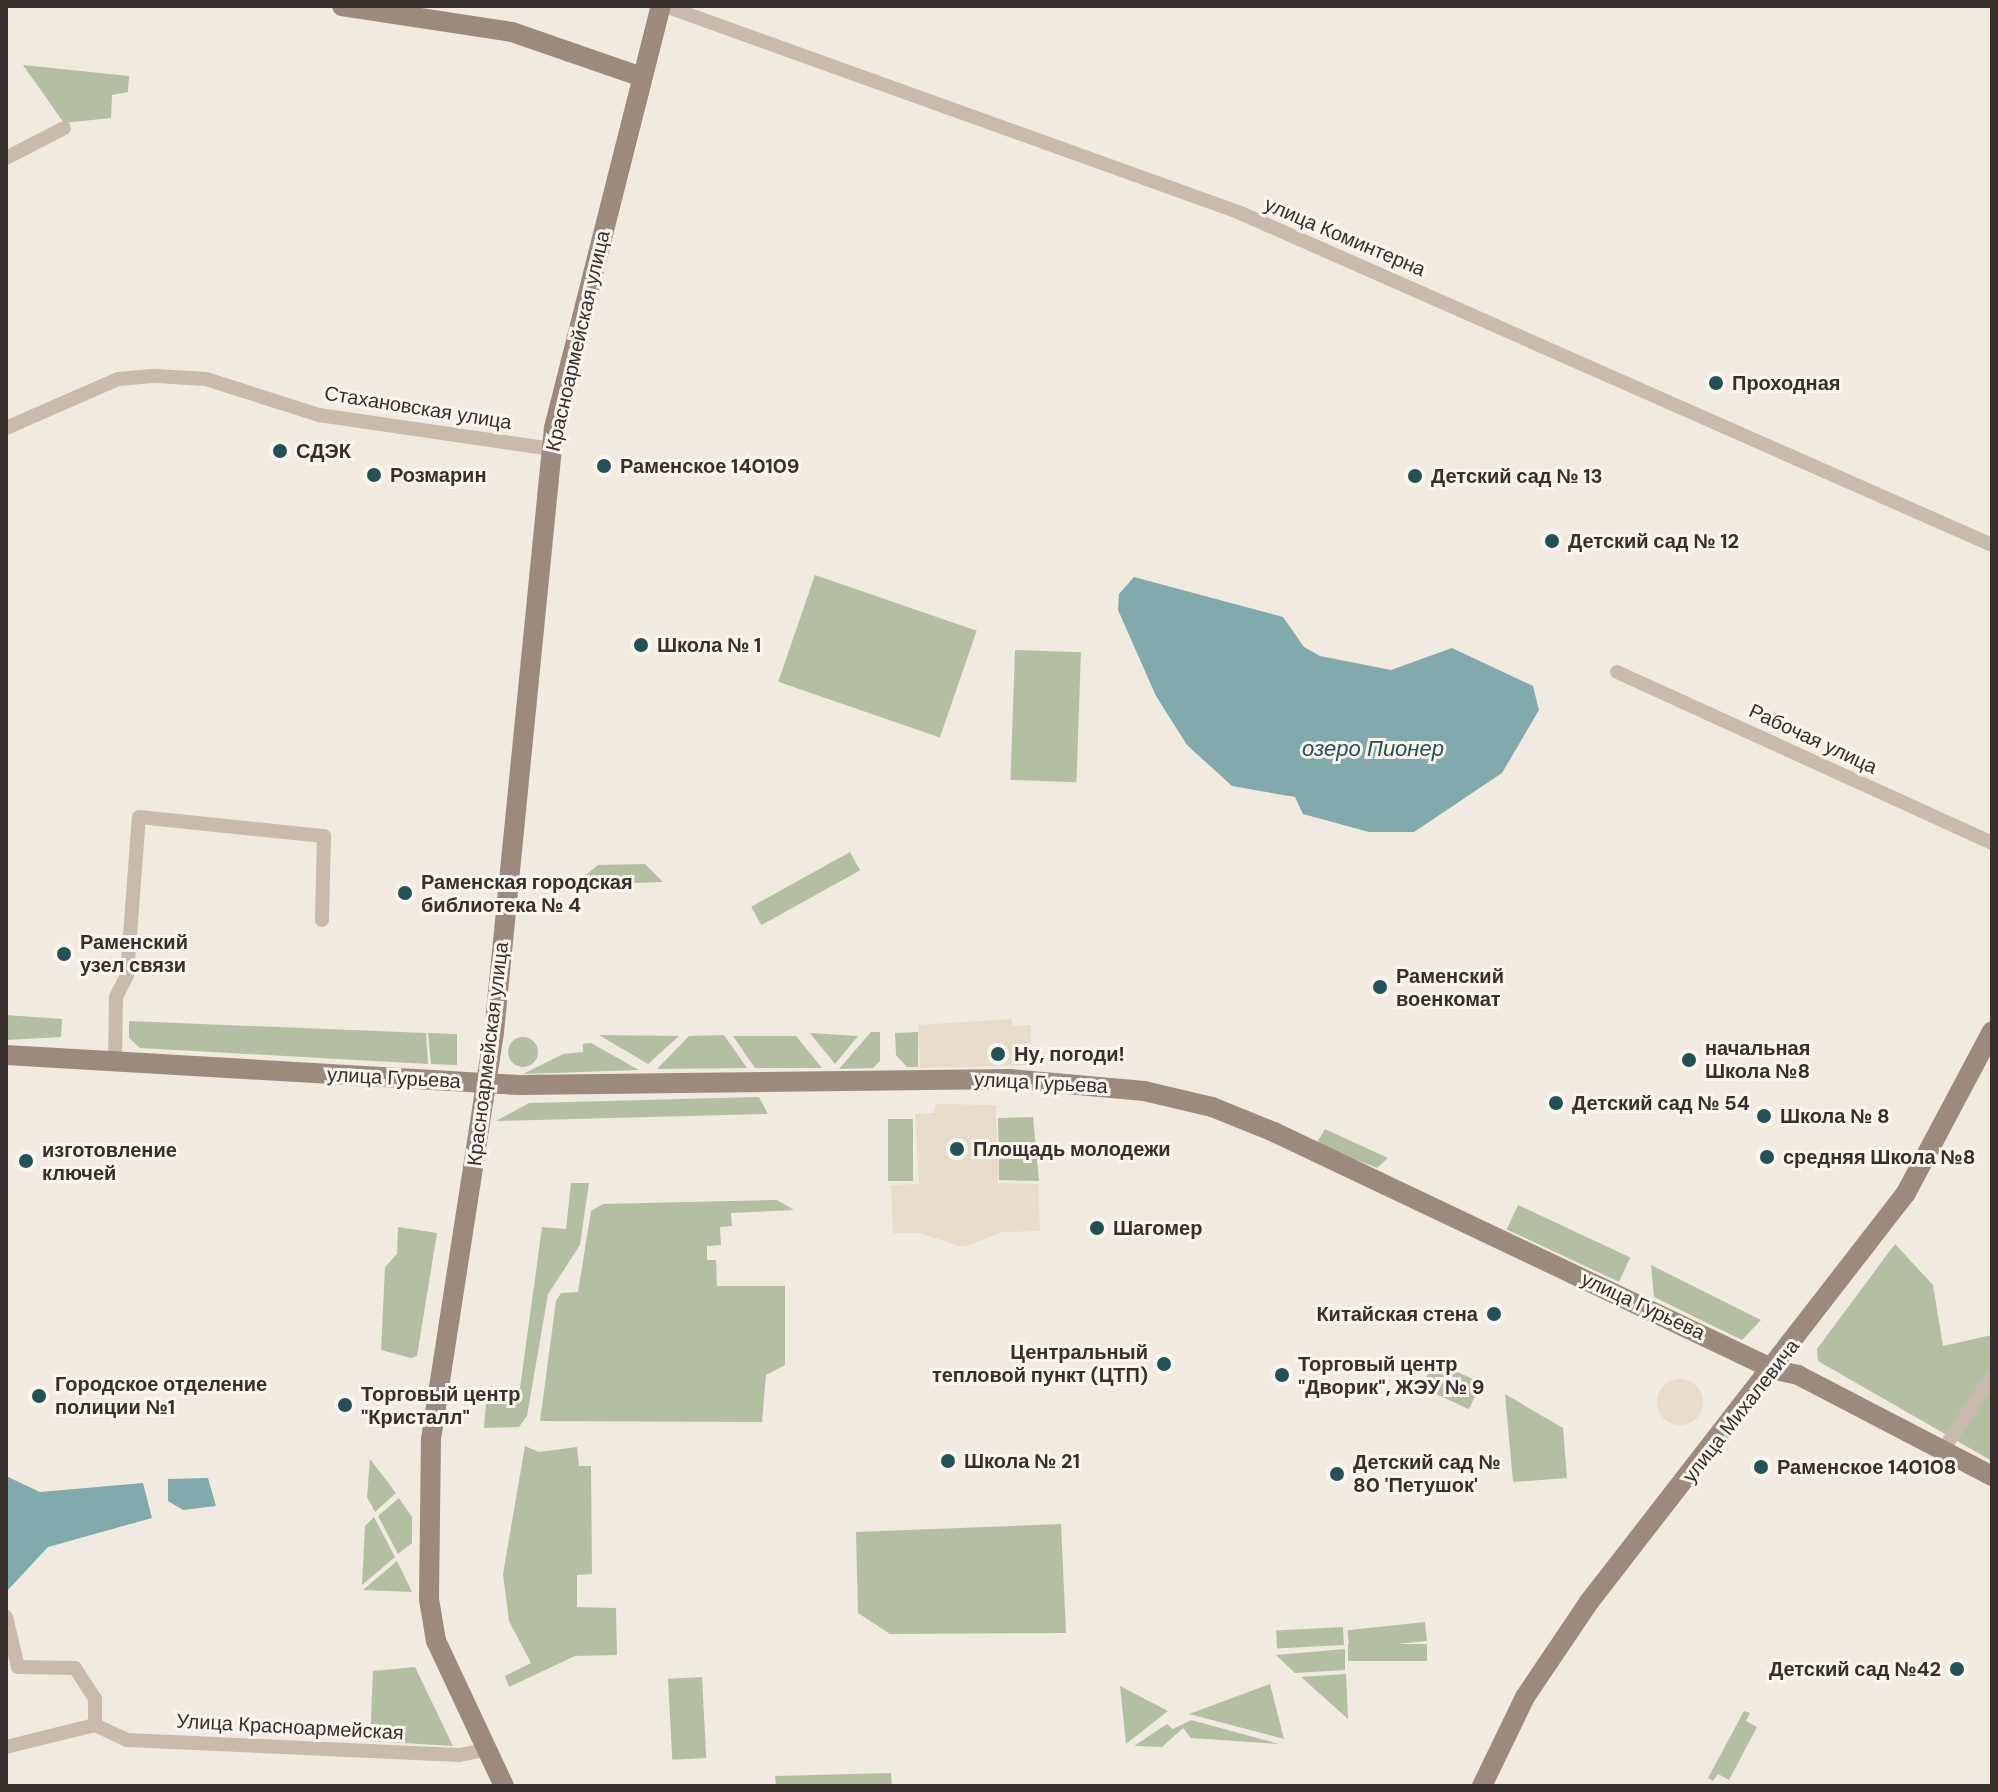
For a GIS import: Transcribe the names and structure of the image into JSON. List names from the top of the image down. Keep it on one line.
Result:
{"streets":{"main road":["Красноармейская улица","улица Гурьева","улица Михалевича"],"street":["улица Коминтерна","Стахановская улица","Рабочая улица","Улица Красноармейская"]},"crossings":[["Красноармейская улица","Стахановская улица"],["Красноармейская улица","улица Гурьева"],["Красноармейская улица","Улица Красноармейская"],["улица Гурьева","улица Михалевича"]],"water":["озеро Пионер"],"places":["Проходная","СДЭК","Раменское 140109","Розмарин","Детский сад № 13","Детский сад № 12","Школа № 1","Раменская городская библиотека № 4","Раменский узел связи","Раменский военкомат","Ну, погоди!","начальная Школа №8","Детский сад № 54","Школа № 8","Площадь молодежи","средняя Школа №8","изготовление ключей","Шагомер","Китайская стена","Центральный тепловой пункт (ЦТП)","Торговый центр \"Дворик\", ЖЭУ № 9","Городское отделение полиции №1","Торговый центр \"Кристалл\"","Школа № 21","Раменское 140108","Детский сад № 80 'Петушок'","Детский сад №42"]}
